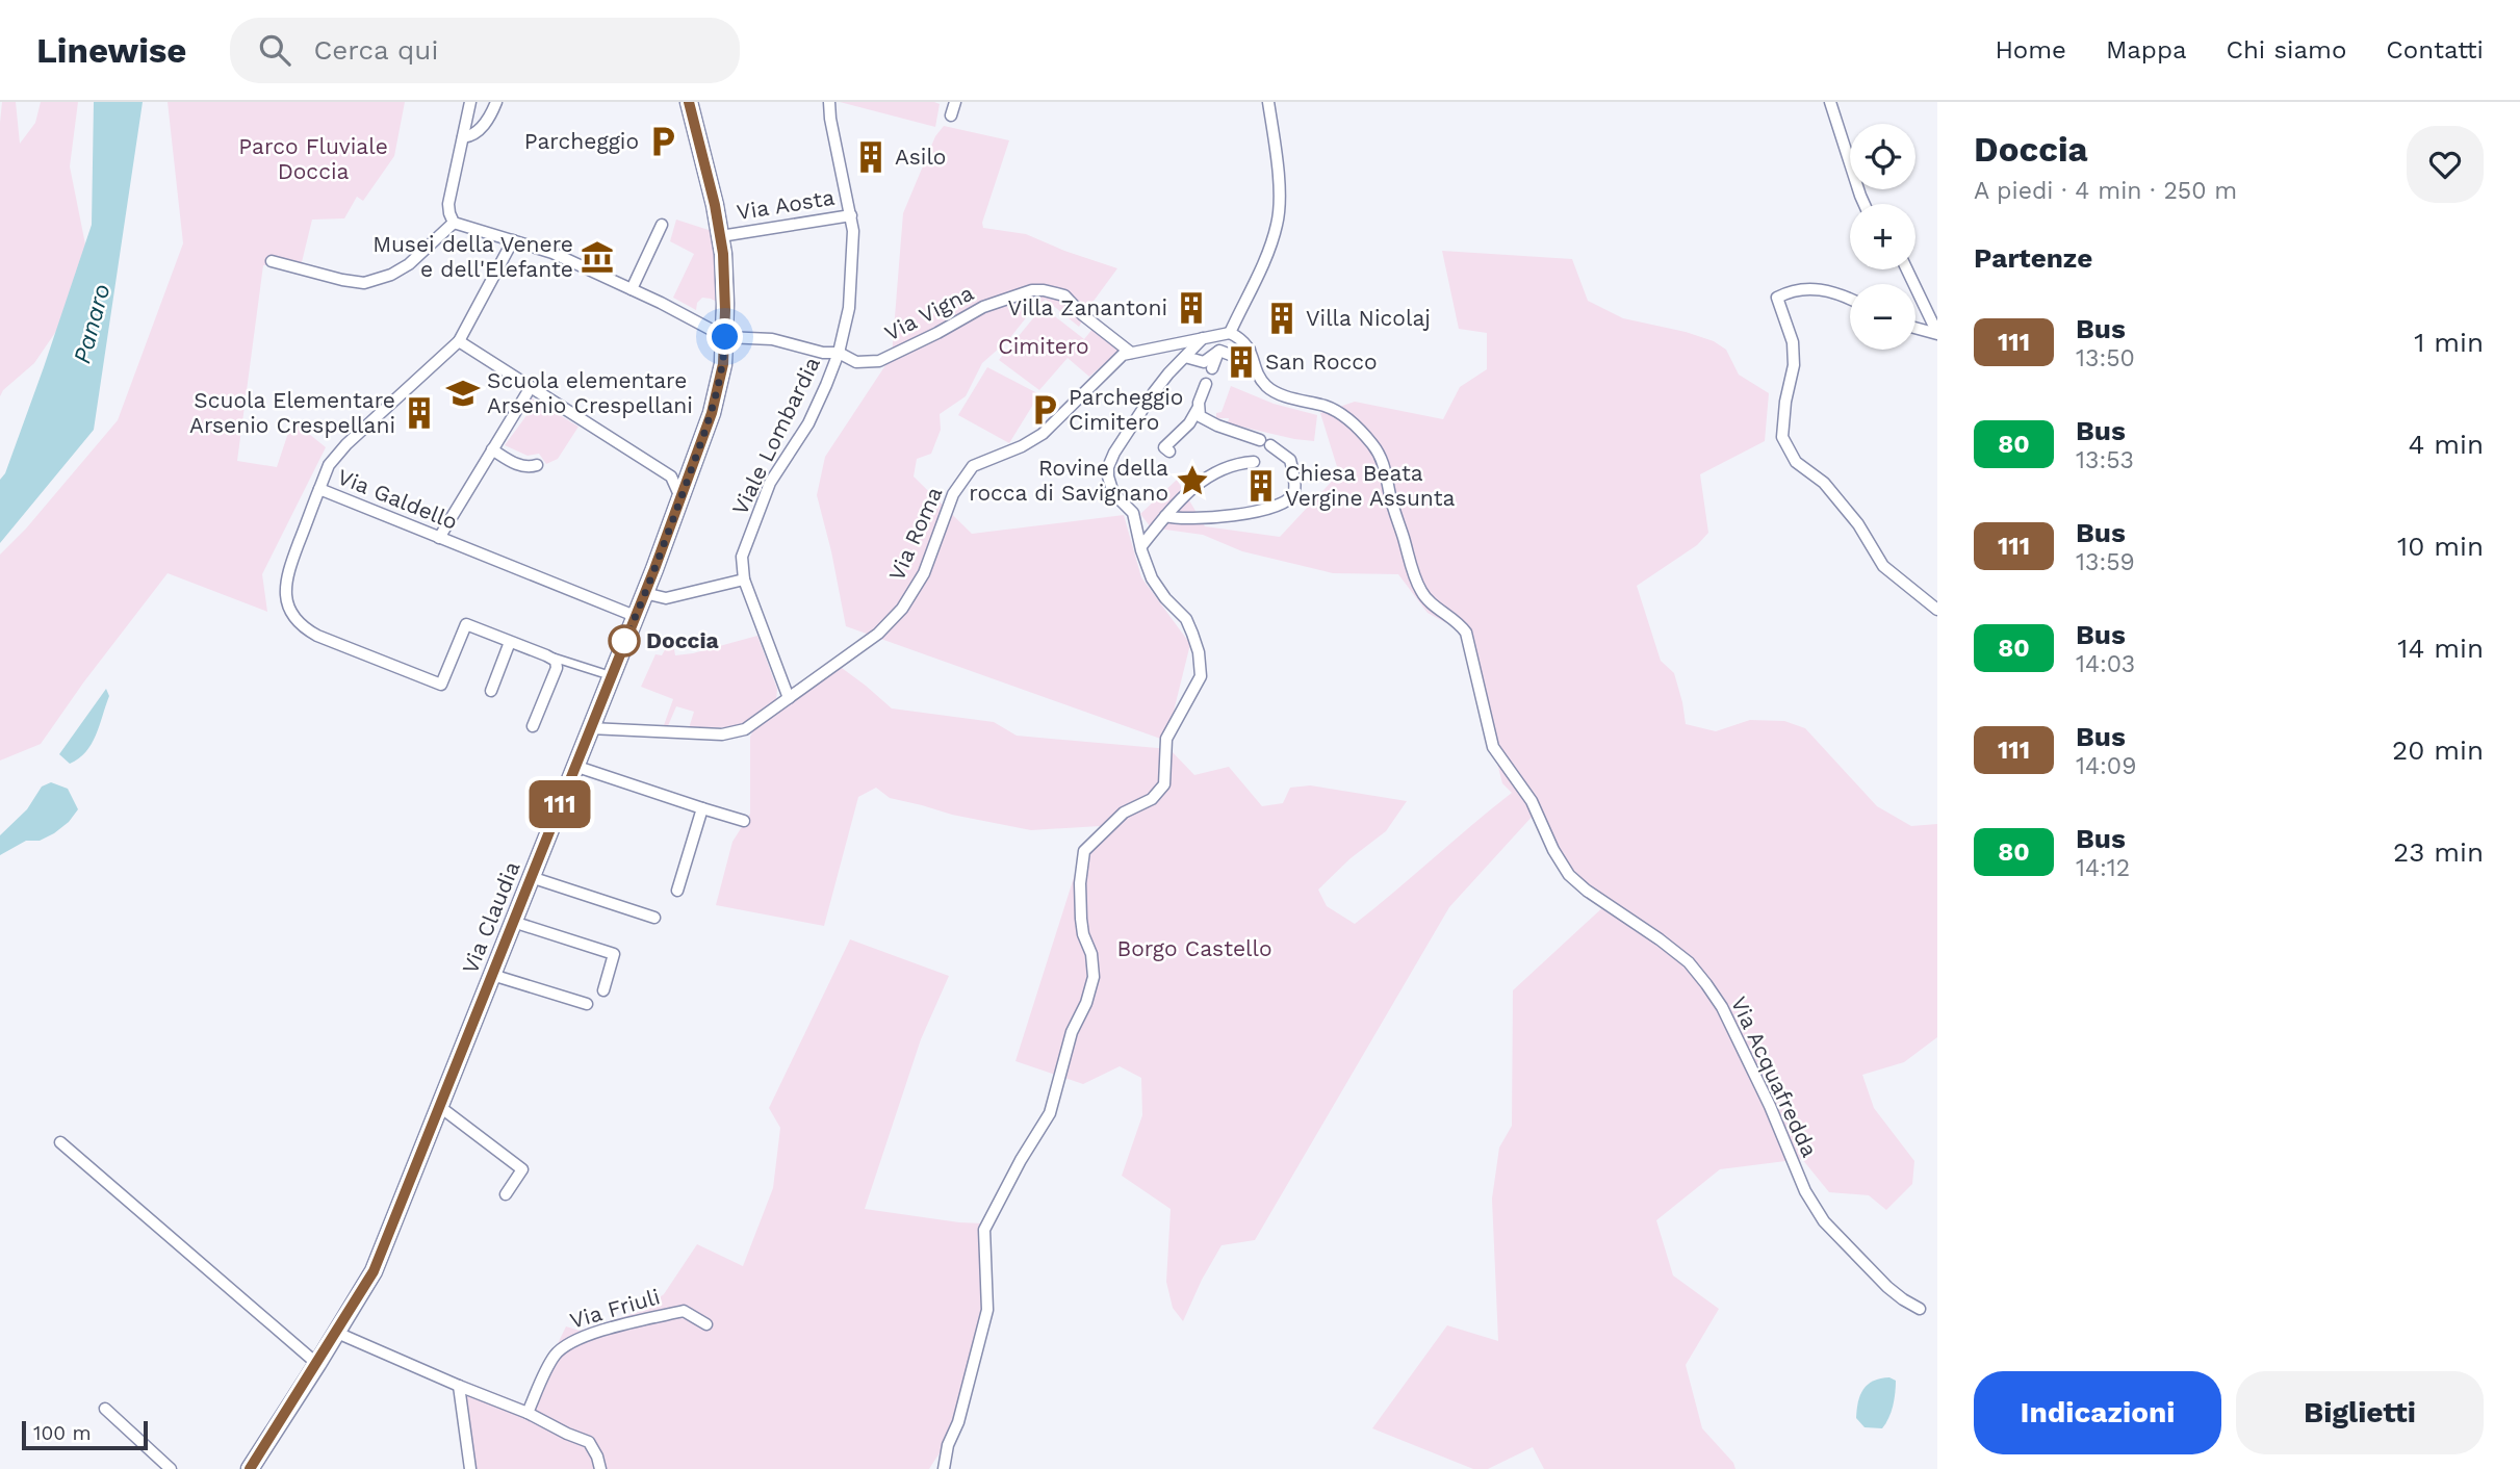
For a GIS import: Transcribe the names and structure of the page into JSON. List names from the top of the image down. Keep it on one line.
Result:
{"streets":{"main road":["Via Claudia"],"street":["Via Aosta","Via Vigna","Viale Lombardia","Via Galdello","Via Roma","Via Acquafredda","Via Friuli"]},"crossings":[["Via Aosta","Viale Lombardia"],["Via Vigna","Viale Lombardia"],["Via Vigna","Via Roma"],["Via Vigna","Via Claudia"],["Via Galdello","Via Claudia"],["Via Roma","Via Claudia"]],"water":["Panaro"],"parks":["Parco Fluviale Doccia","Cimitero","Borgo Castello"],"places":{"parking":["Parcheggio","Parcheggio Cimitero"],"building":["Asilo","Villa Zanantoni","Villa Nicolaj","San Rocco","Scuola Elementare Arsenio Crespellani","Chiesa Beata Vergine Assunta"],"museum":["Musei della Venere e dell'Elefante"],"school or university":["Scuola elementare Arsenio Crespellani"],"place":["Rovine della rocca di Savignano"],"other":["Doccia"]},"lines":["bus line 111"],"scale_bar":"100 m","page":{"header":"Linewise","search":"Cerca qui","nav":["Home","Mappa","Chi siamo","Contatti"],"on_map":"111","heading":[["Doccia","A piedi · 4 min · 250 m"],"Partenze"],"map_buttons":["+","−"],"list":[{"mark":"111","name":"Bus","note":"13:50","value":"1 min"},{"mark":"80","name":"Bus","note":"13:53","value":"4 min"},{"mark":"111","name":"Bus","note":"13:59","value":"10 min"},{"mark":"80","name":"Bus","note":"14:03","value":"14 min"},{"mark":"111","name":"Bus","note":"14:09","value":"20 min"},{"mark":"80","name":"Bus","note":"14:12","value":"23 min"}],"buttons":["Indicazioni","Biglietti"],"scale":"100 m"}}
